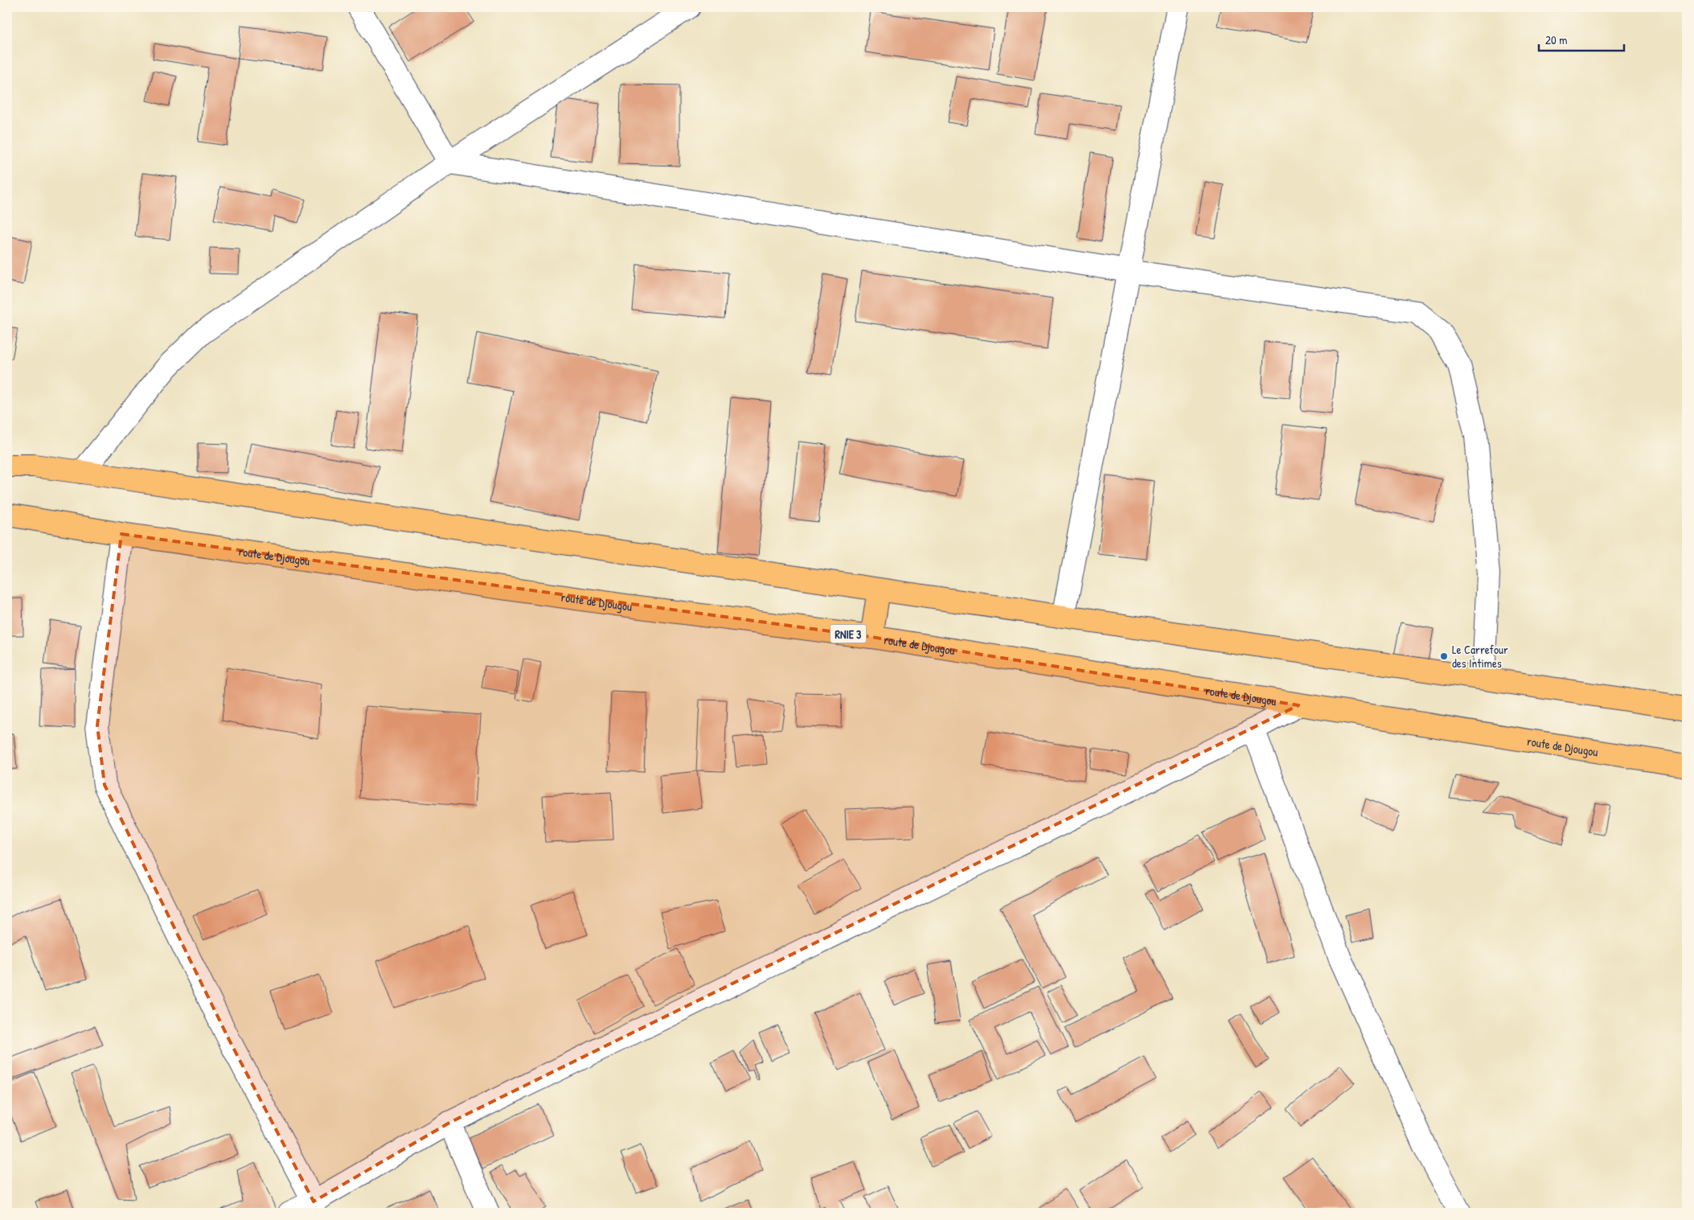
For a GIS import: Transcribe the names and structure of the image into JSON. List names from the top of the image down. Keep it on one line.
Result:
{"streets":{"highway":["route de Djougou","RNIE 3"]},"places":["Le Carrefour des Intimes"],"scale_bar":"20 m"}
